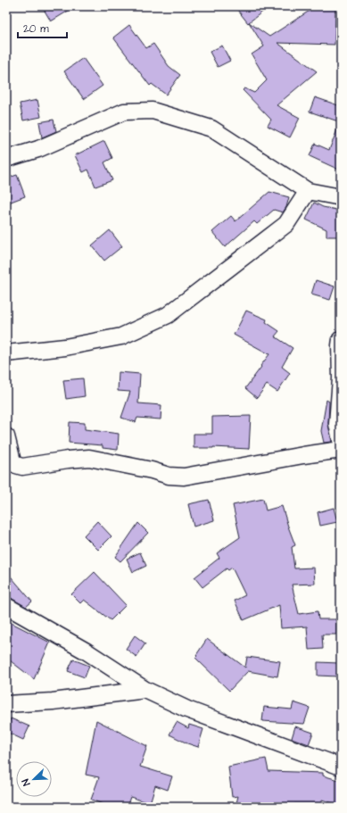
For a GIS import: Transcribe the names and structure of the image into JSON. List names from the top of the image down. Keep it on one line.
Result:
{"scale_bar":"20 m","north":"bottom left"}
